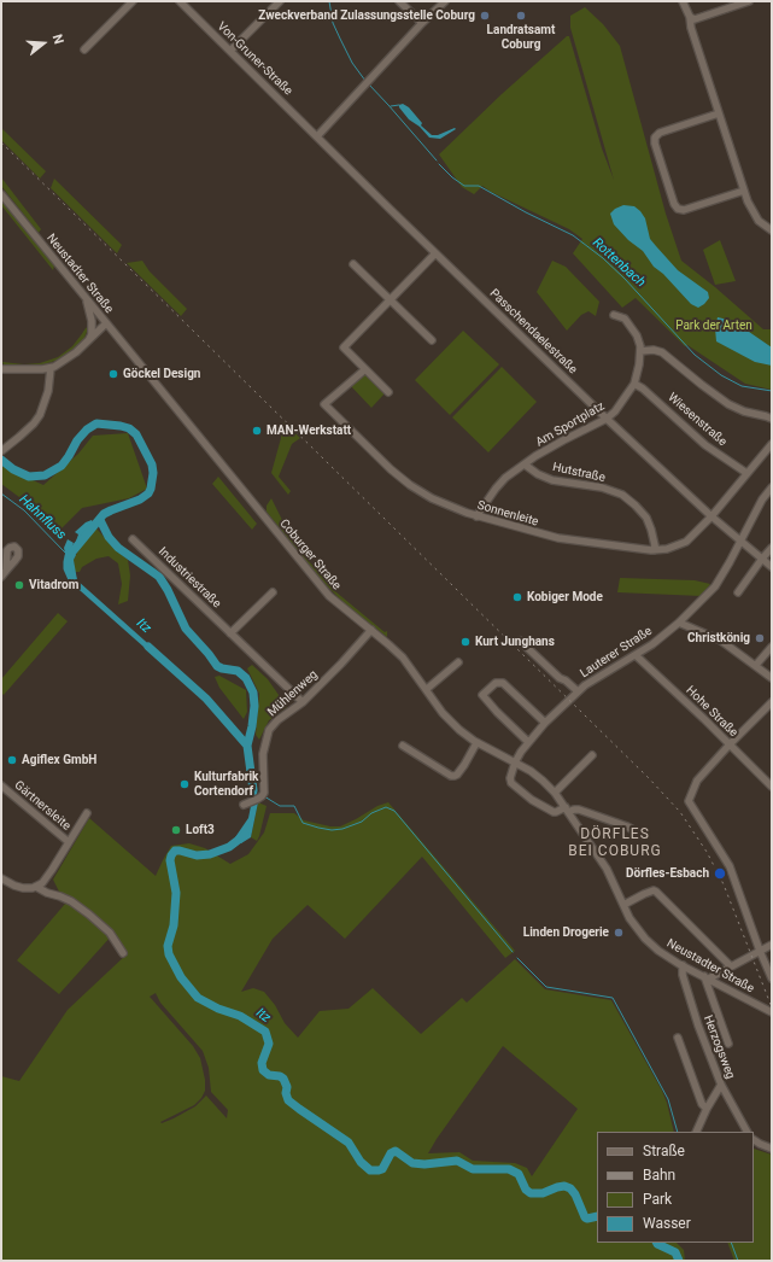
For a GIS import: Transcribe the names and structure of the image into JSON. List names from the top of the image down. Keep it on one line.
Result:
{"streets":{"street":["Von-Gruner-Straße","Neustadter Straße","Passchendaelestraße","Wiesenstraße","Am Sportplatz","Hutstraße","Sonnenleite","Coburger Straße","Industriestraße","Lauterer Straße","Mühlenweg","Hohe Straße","Gärtnersleite","Herzogsweg"]},"crossings":[["Von-Gruner-Straße","Passchendaelestraße"],["Neustadter Straße","Coburger Straße"],["Neustadter Straße","Lauterer Straße"],["Neustadter Straße","Herzogsweg"],["Passchendaelestraße","Am Sportplatz"],["Passchendaelestraße","Sonnenleite"],["Passchendaelestraße","Lauterer Straße"],["Wiesenstraße","Am Sportplatz"],["Wiesenstraße","Sonnenleite"],["Am Sportplatz","Hutstraße"],["Am Sportplatz","Sonnenleite"],["Hutstraße","Sonnenleite"],["Coburger Straße","Mühlenweg"],["Industriestraße","Mühlenweg"],["Lauterer Straße","Hohe Straße"]],"districts":["DÖRFLES BEI COBURG"],"water":["Rottenbach","Hahnfluss","Itz"],"parks":["Park der Arten"],"places":["Zweckverband Zulassungsstelle Coburg","Landratsamt Coburg","Göckel Design","MAN-Werkstatt","Vitadrom","Kobiger Mode","Christkönig","Kurt Junghans","Agiflex GmbH","Kulturfabrik Cortendorf","Loft3","Dörfles-Esbach","Linden Drogerie"],"legend":["Straße","Bahn","Park","Wasser"],"north":"right"}
